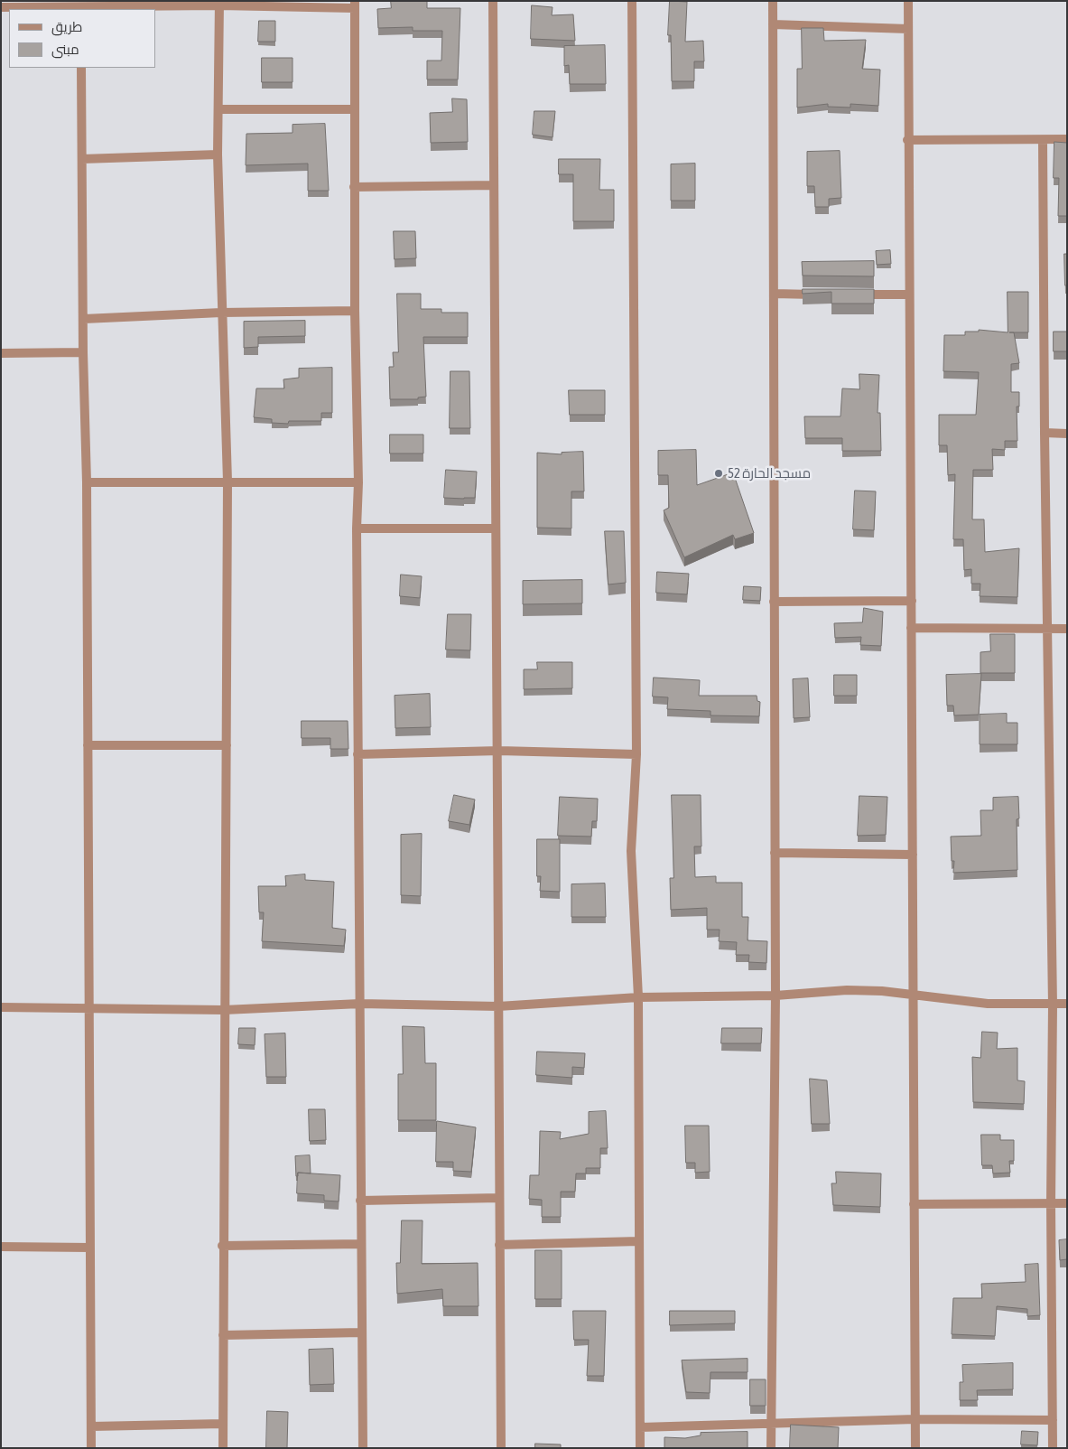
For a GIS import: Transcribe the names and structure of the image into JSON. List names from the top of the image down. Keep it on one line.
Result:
{"places":["مسجد الحارة 52"],"legend":["طريق","مبنى"]}
